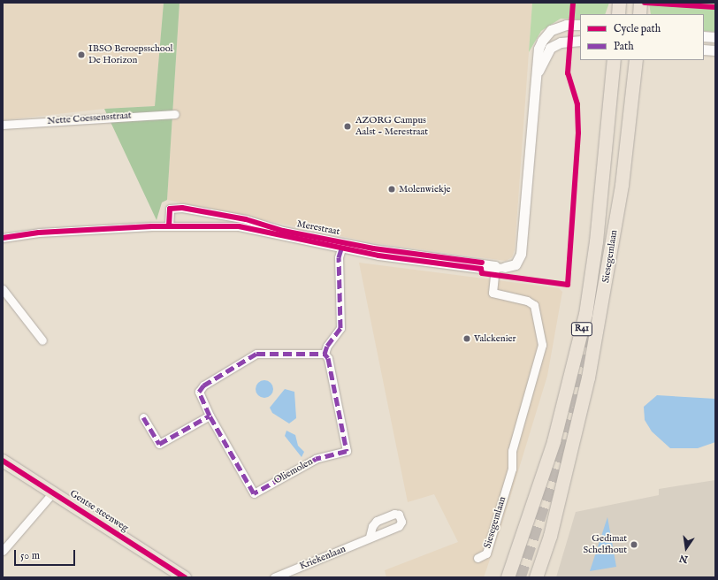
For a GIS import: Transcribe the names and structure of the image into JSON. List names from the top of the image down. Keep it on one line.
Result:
{"streets":{"highway":["Siesegemlaan","R41"],"main road":["Gentse steenweg"],"street":["Nette Coessensstraat","Merestraat","Oliemolen","Kriekenlaan"]},"crossings":[["Merestraat","Siesegemlaan"]],"places":["IBSO Beroepsschool De Horizon","AZORG Campus Aalst - Merestraat","Molenwiekje","Valckenier","Gedimat Schelfhout"],"legend":["Cycle path","Path"],"scale_bar":"50 m","north":"bottom"}
